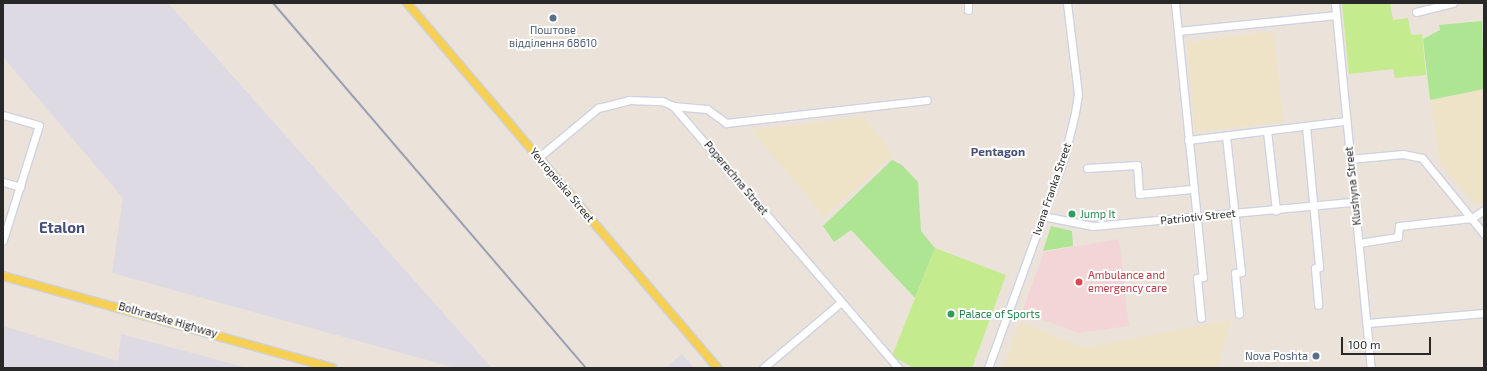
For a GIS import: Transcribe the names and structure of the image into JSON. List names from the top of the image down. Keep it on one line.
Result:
{"streets":{"main road":["Yevropeiska Street","Bolhradske Highway"],"street":["Poperechna Street","Klushyna Street","Ivana Franka Street","Patriotiv Street"]},"crossings":[["Klushyna Street","Patriotiv Street"],["Ivana Franka Street","Patriotiv Street"]],"districts":["Pentagon","Etalon"],"places":["Поштове відділення 68610","Jump It","Ambulance and emergency care","Palace of Sports","Nova Poshta"],"scale_bar":"100 m"}
